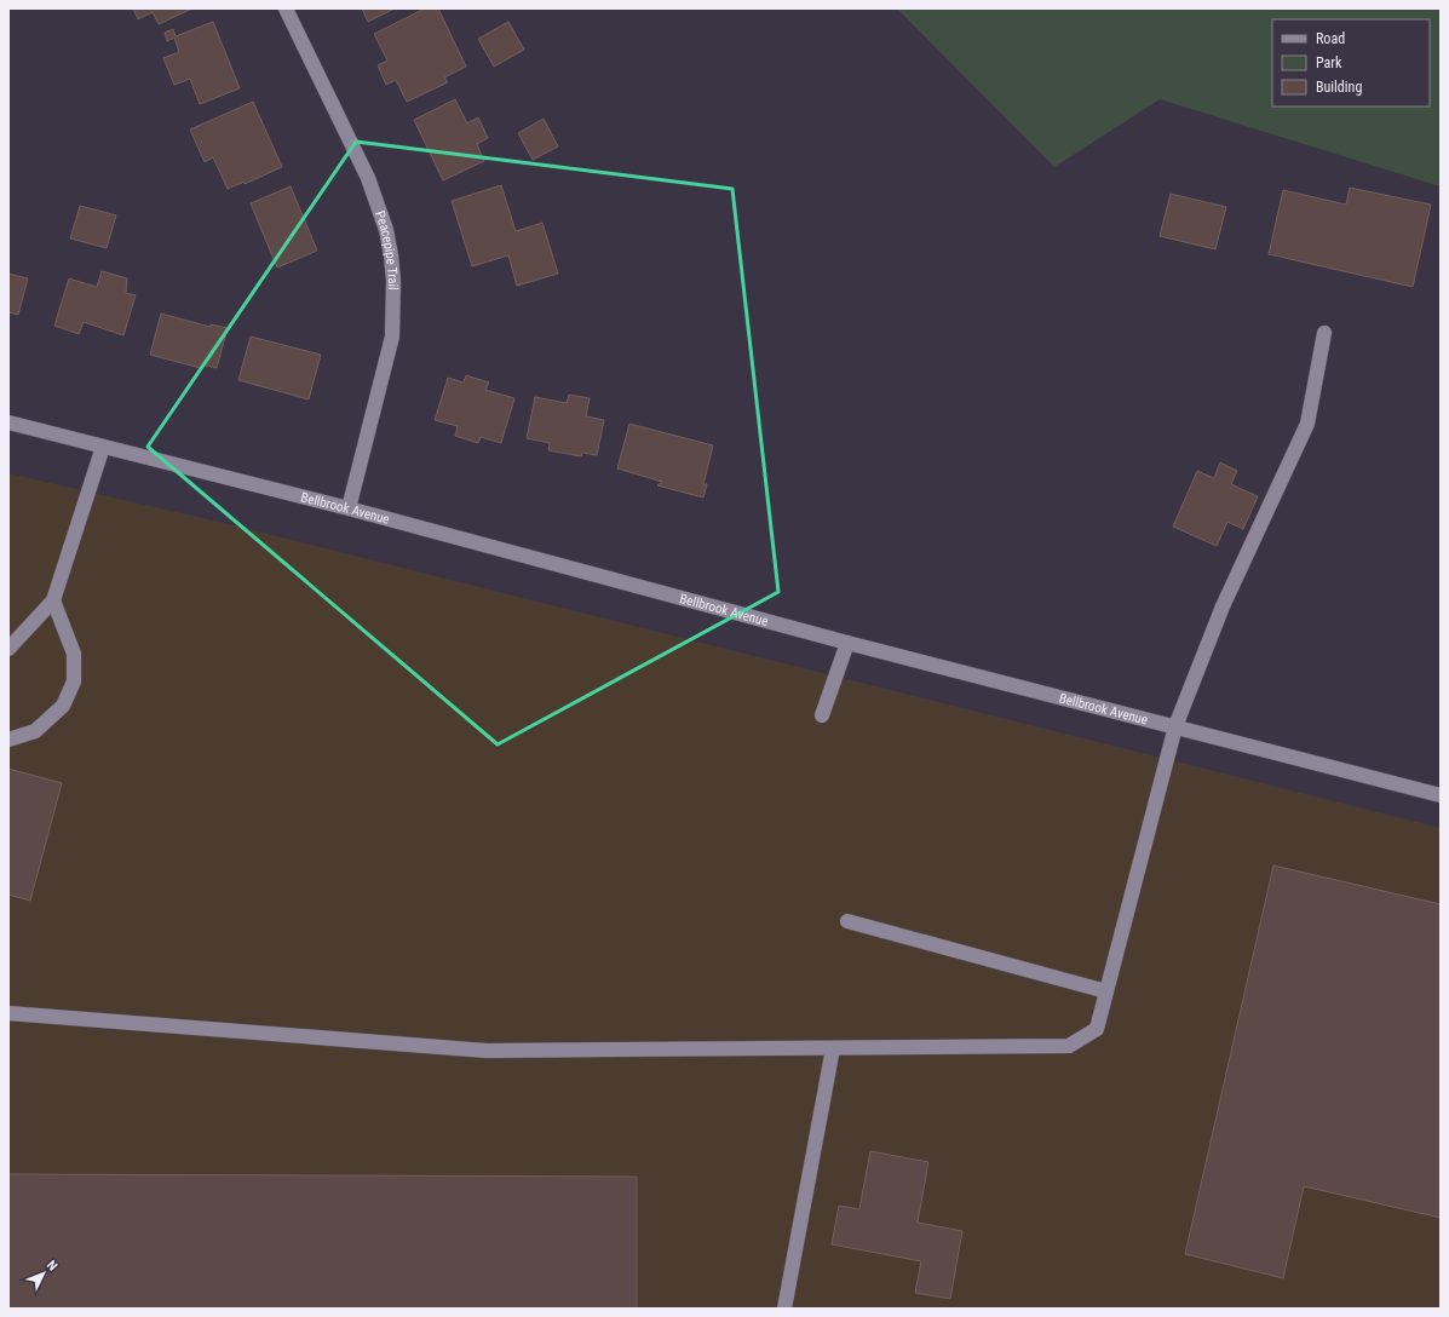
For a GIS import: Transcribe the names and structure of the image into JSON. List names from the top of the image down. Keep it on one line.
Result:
{"streets":{"street":["Peacepipe Trail","Bellbrook Avenue"]},"crossings":[["Peacepipe Trail","Bellbrook Avenue"]],"legend":["Road","Park","Building"],"north":"top right"}
